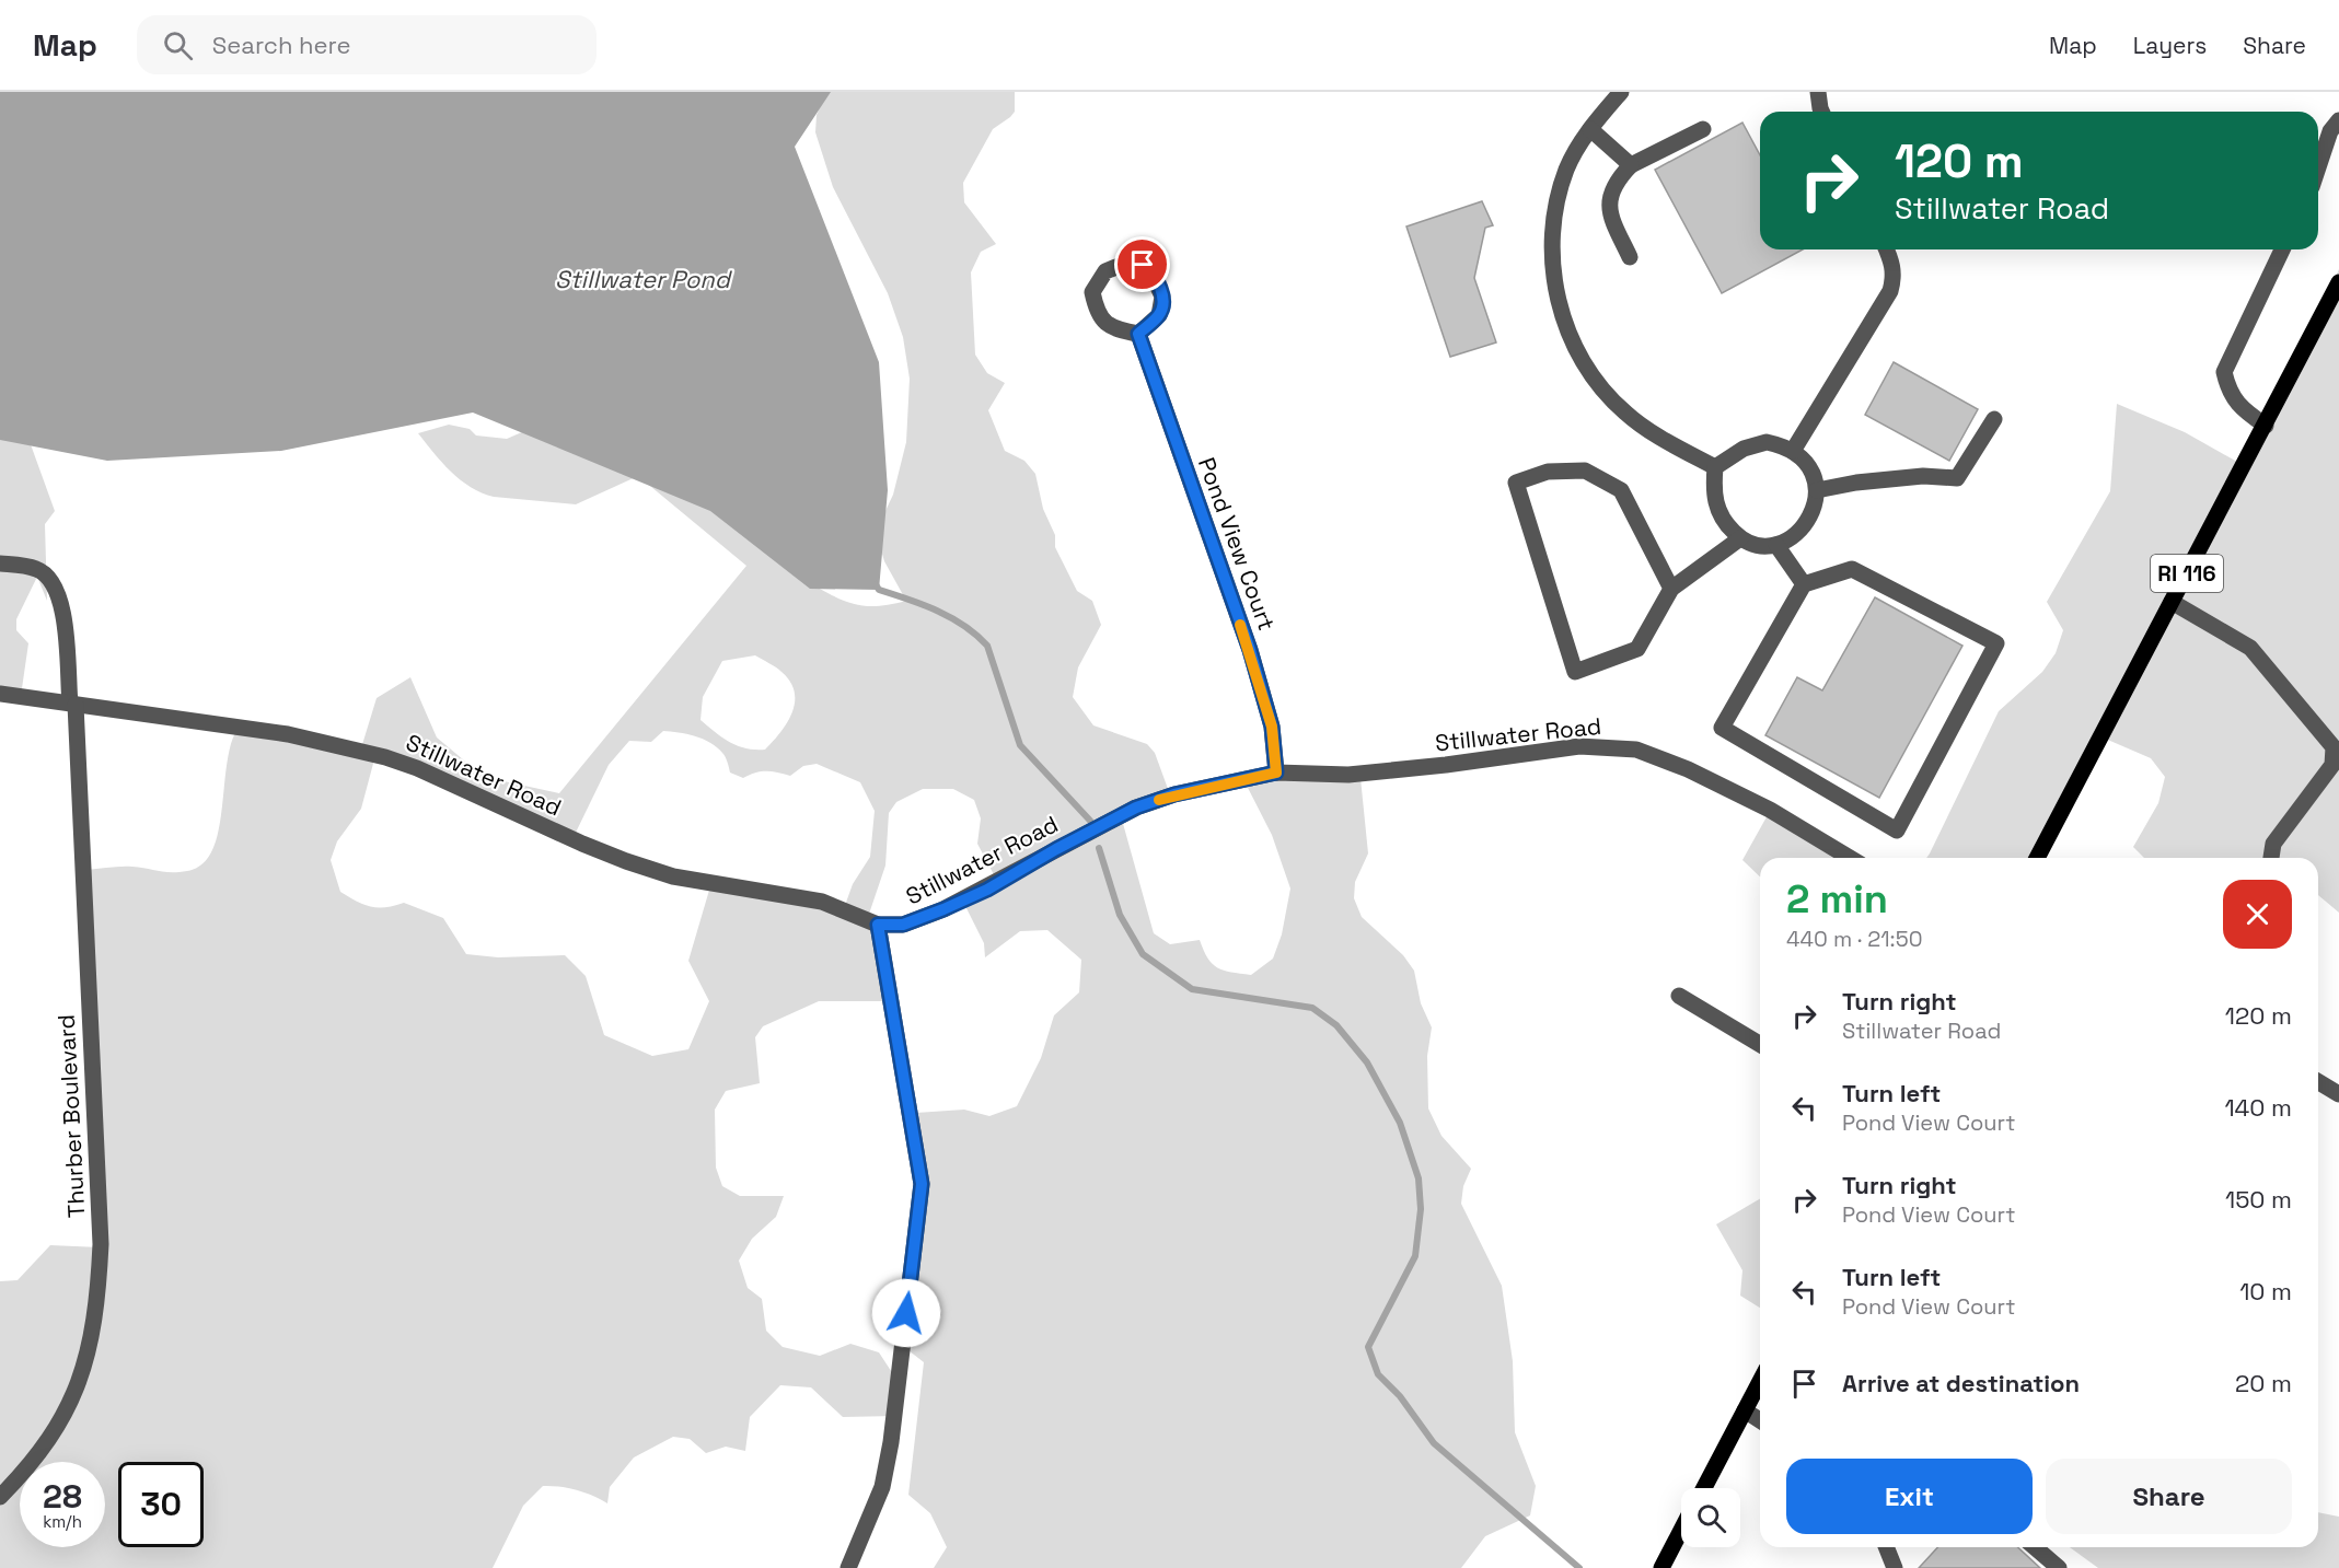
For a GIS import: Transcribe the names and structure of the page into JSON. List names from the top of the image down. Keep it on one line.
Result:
{"streets":{"main road":["RI 116"],"street":["Pond View Court","Stillwater Road","Thurber Boulevard"]},"crossings":[["Pond View Court","Stillwater Road"],["Stillwater Road","Thurber Boulevard"]],"water":["Stillwater Pond"],"page":{"header":"Map","search":"Search here","nav":["Map","Layers","Share"],"turn":["120 m","Stillwater Road"],"heading":["2 min","440 m · 21:50"],"list":[{"name":"Turn right","note":"Stillwater Road","value":"120 m"},{"name":"Turn left","note":"Pond View Court","value":"140 m"},{"name":"Turn right","note":"Pond View Court","value":"150 m"},{"name":"Turn left","note":"Pond View Court","value":"10 m"},{"name":"Arrive at destination","value":"20 m"}],"buttons":["Exit","Share"],"speed":"28 km/h","limit":"30"}}
